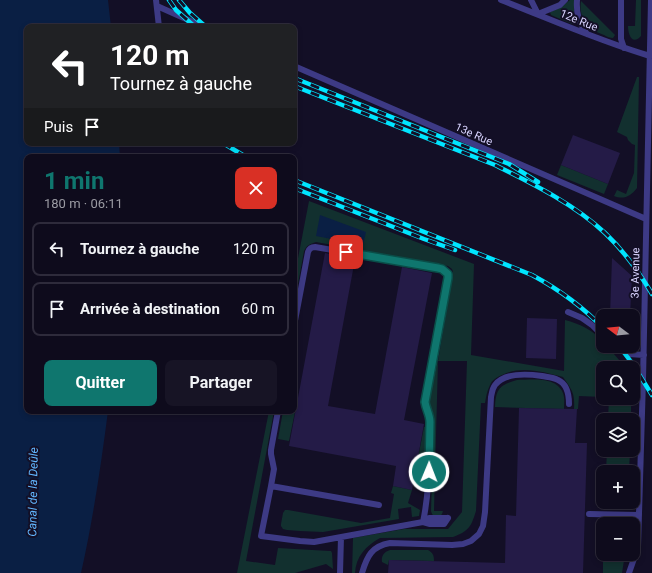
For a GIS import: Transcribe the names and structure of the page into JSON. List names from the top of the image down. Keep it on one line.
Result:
{"streets":{"lane":["12e Rue","13e Rue","3e Avenue"]},"crossings":[["12e Rue","3e Avenue"],["13e Rue","3e Avenue"]],"water":["Canal de la Deûle"],"north":"left","page":{"turn":["120 m","Tournez à gauche"],"then":"Puis","heading":["1 min","180 m · 06:11"],"list":[{"name":"Tournez à gauche","value":"120 m"},{"name":"Arrivée à destination","value":"60 m"}],"map_buttons":["+","−"],"buttons":["Quitter","Partager"]}}
